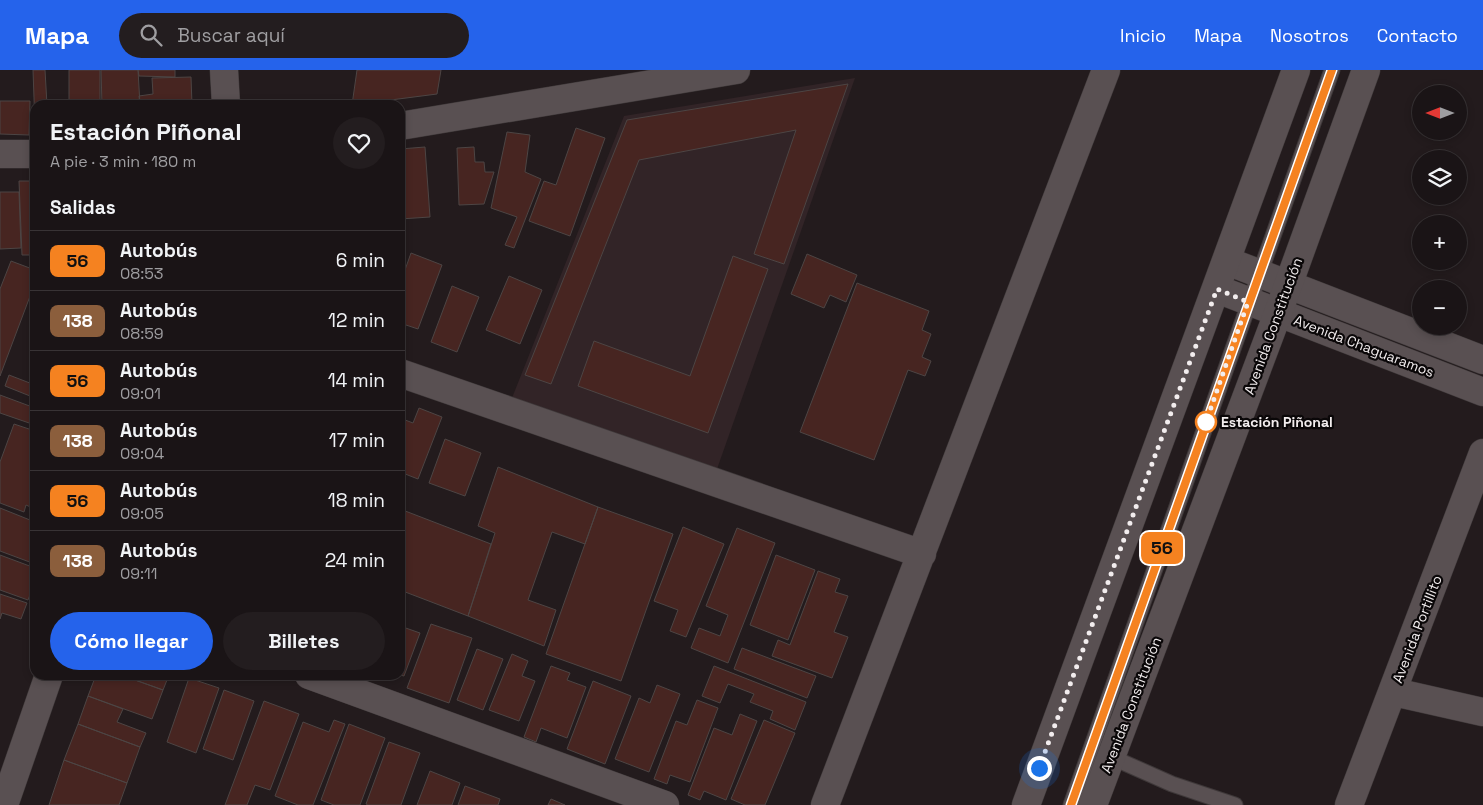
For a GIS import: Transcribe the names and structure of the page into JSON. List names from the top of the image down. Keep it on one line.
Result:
{"streets":{"street":["Avenida Constitución","Avenida Chaguaramos","Avenida Portillito"]},"crossings":[["Avenida Constitución","Avenida Chaguaramos"]],"places":["Estación Piñonal"],"lines":["bus line 56"],"north":"left","page":{"header":"Mapa","search":"Buscar aquí","nav":["Inicio","Mapa","Nosotros","Contacto"],"on_map":"56","map_buttons":["+","−"],"heading":[["Estación Piñonal","A pie · 3 min · 180 m"],"Salidas"],"list":[{"mark":"56","name":"Autobús","note":"08:53","value":"6 min"},{"mark":"138","name":"Autobús","note":"08:59","value":"12 min"},{"mark":"56","name":"Autobús","note":"09:01","value":"14 min"},{"mark":"138","name":"Autobús","note":"09:04","value":"17 min"},{"mark":"56","name":"Autobús","note":"09:05","value":"18 min"},{"mark":"138","name":"Autobús","note":"09:11","value":"24 min"}],"buttons":["Cómo llegar","Billetes"]}}
